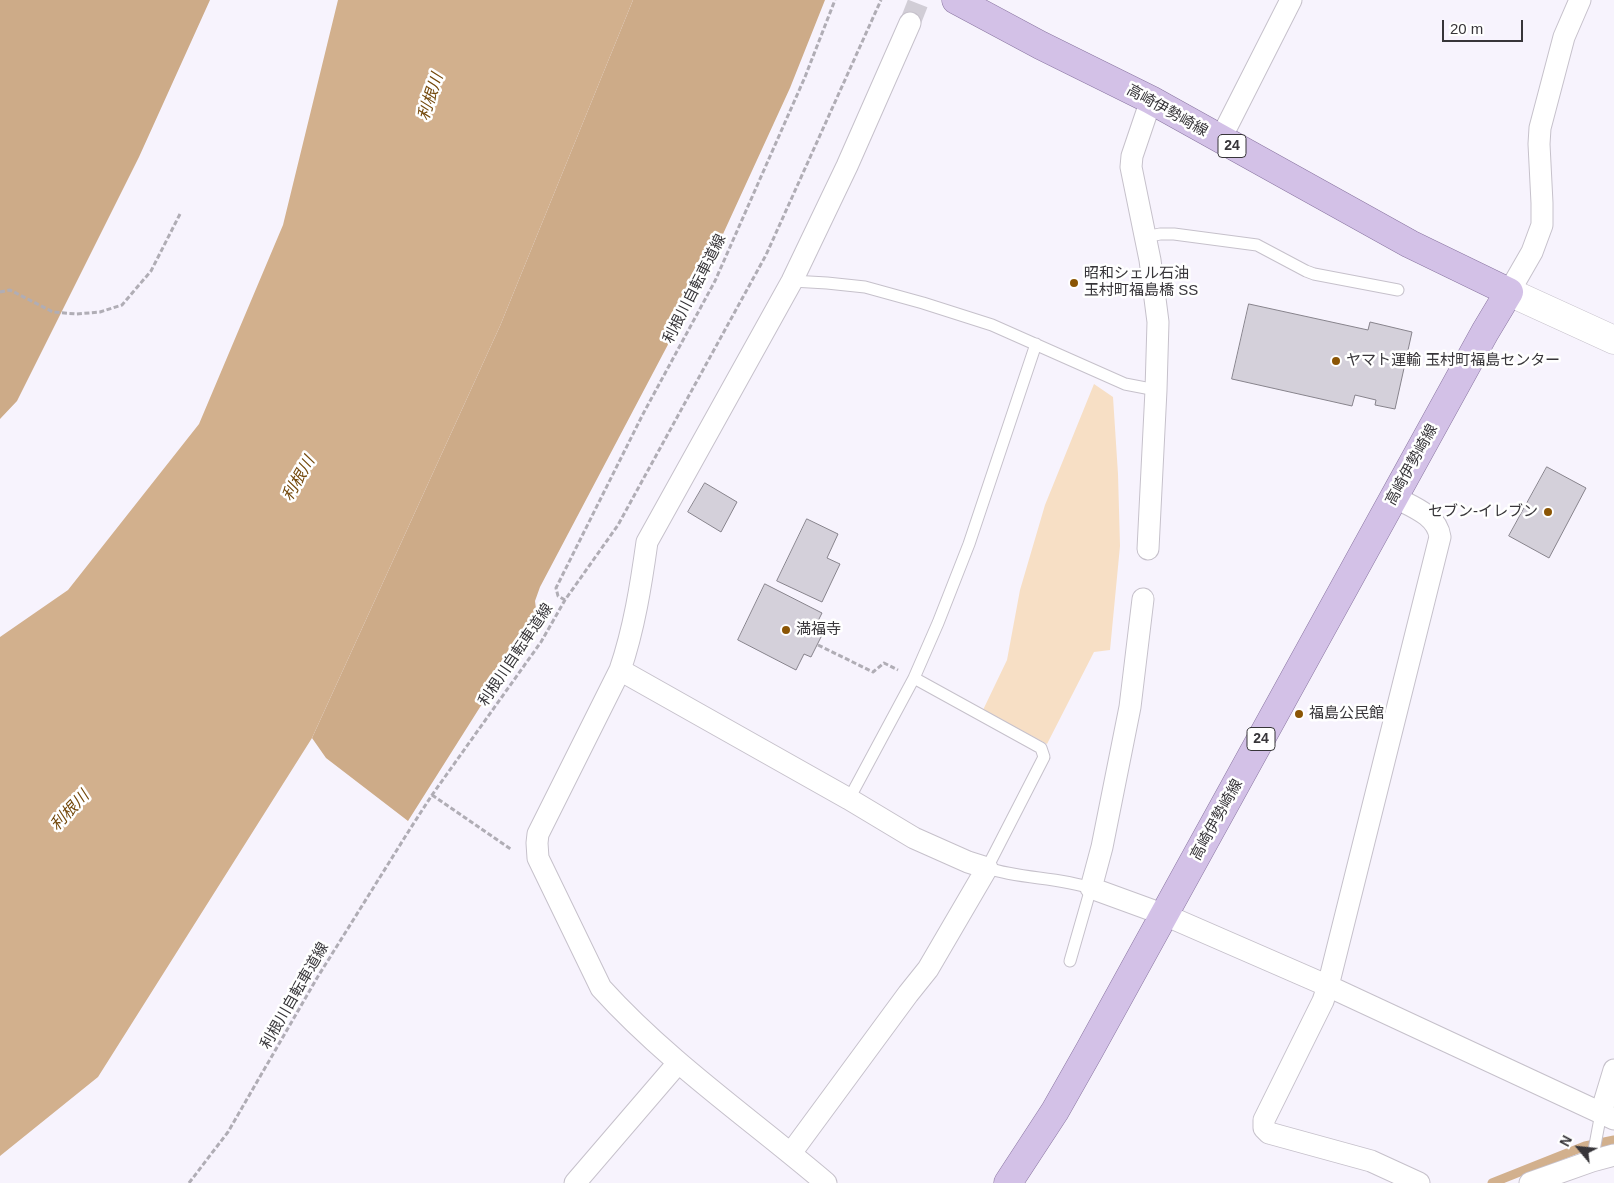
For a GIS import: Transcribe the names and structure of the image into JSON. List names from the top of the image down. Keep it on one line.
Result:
{"streets":{"main road":["高崎伊勢崎線","24"],"path":["利根川自転車道線"]},"water":["利根川"],"places":["昭和シェル石油 玉村町福島橋 SS","ヤマト運輸 玉村町福島センター","セブン-イレブン","満福寺","福島公民館"],"scale_bar":"20 m","north":"top left"}
